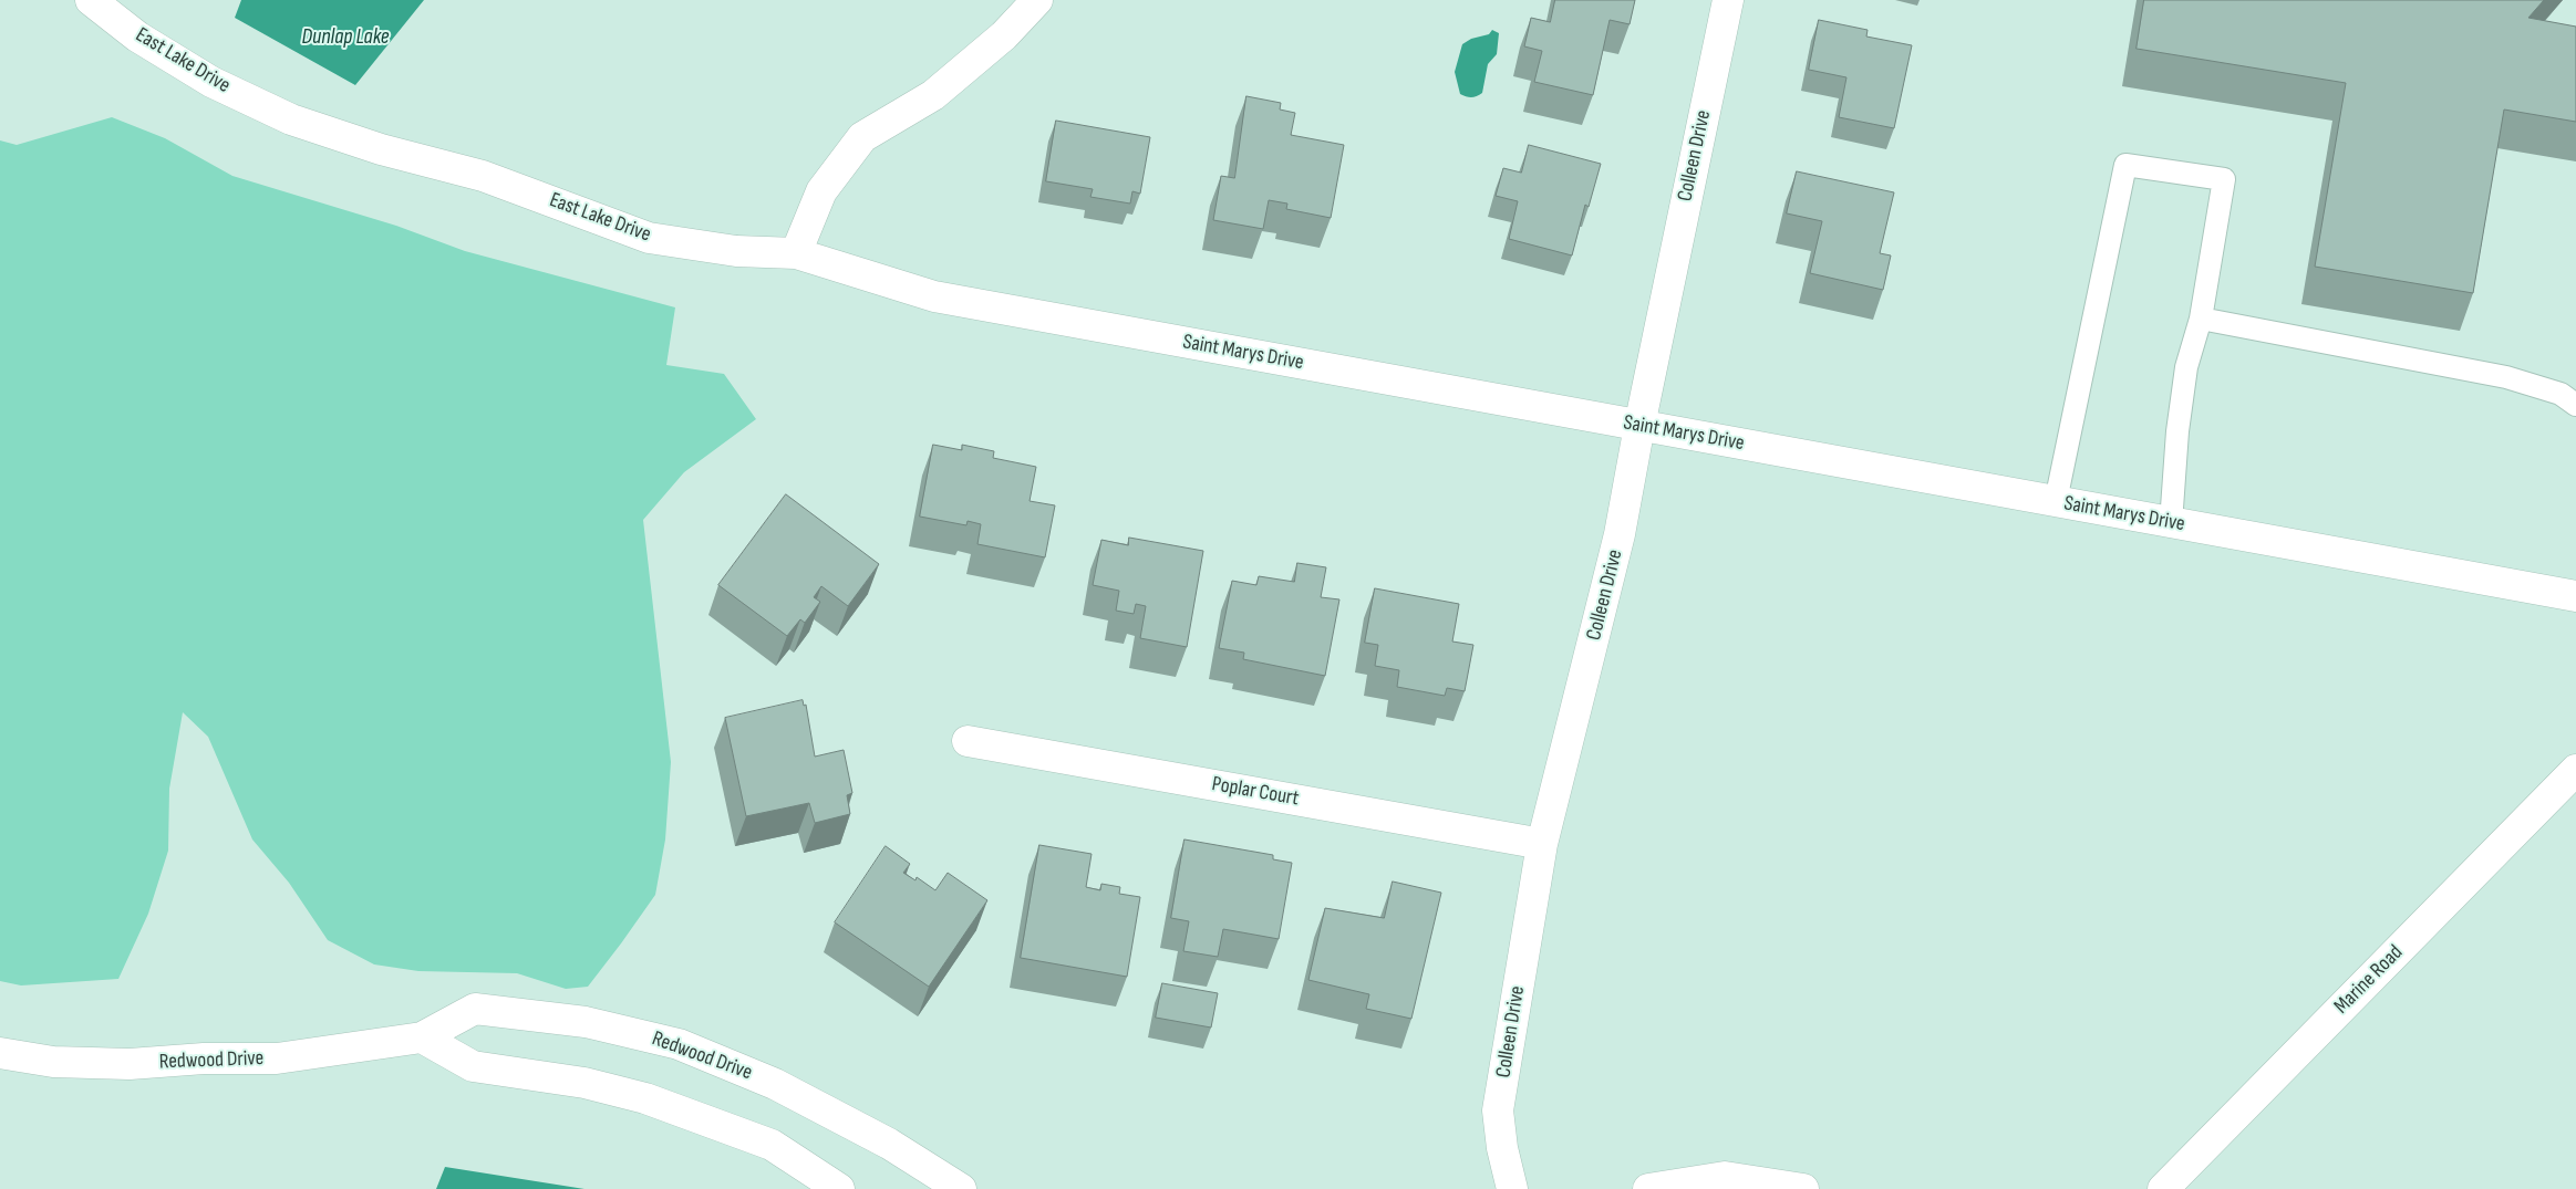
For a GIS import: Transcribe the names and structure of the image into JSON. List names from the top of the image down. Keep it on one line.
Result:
{"streets":{"street":["East Lake Drive","Colleen Drive","Saint Marys Drive","Poplar Court","Marine Road","Redwood Drive"]},"crossings":[["East Lake Drive","Saint Marys Drive"],["Colleen Drive","Saint Marys Drive"],["Colleen Drive","Poplar Court"]],"water":["Dunlap Lake"]}
